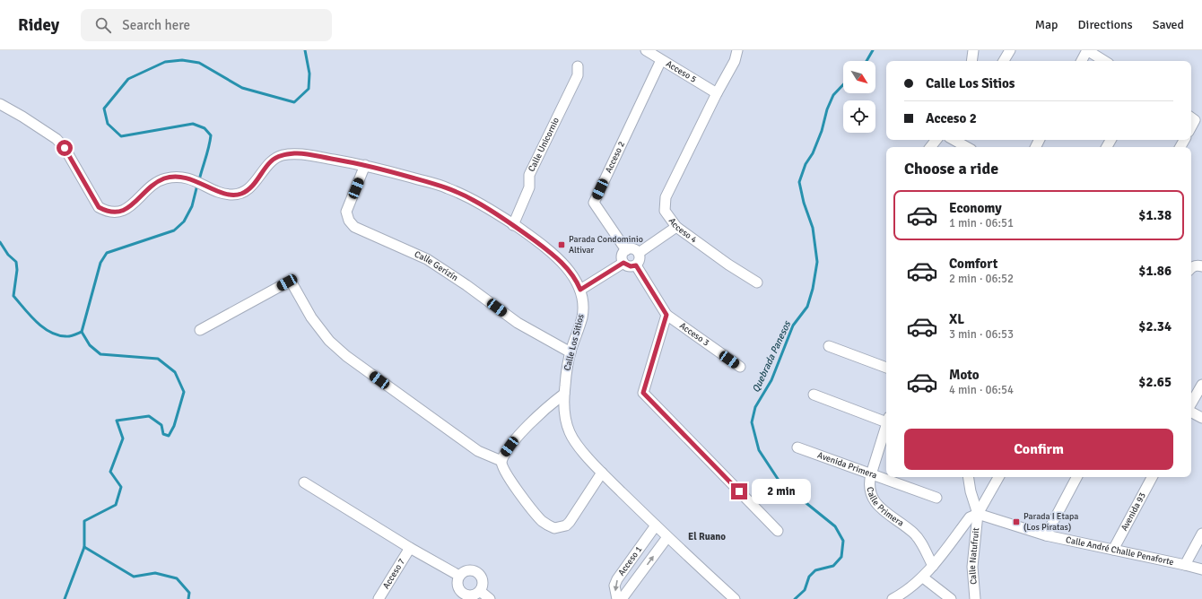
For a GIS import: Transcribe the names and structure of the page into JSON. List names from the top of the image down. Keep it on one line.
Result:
{"streets":{"street":["Acceso 5","Calle Unicornio","Acceso 2","Acceso 4","Calle Gerizín","Acceso 3","Calle Los Sitios","Avenida Primera","Calle Primera","Avenida 93","Calle André Challe Penaforte","Calle Natufruit","Acceso 1","Acceso 7"]},"crossings":[["Acceso 5","Acceso 2"],["Acceso 5","Acceso 4"],["Calle Unicornio","Calle Los Sitios"],["Calle Gerizín","Calle Los Sitios"],["Calle Los Sitios","Acceso 1"],["Avenida Primera","Calle Primera"],["Avenida 93","Calle André Challe Penaforte"],["Calle André Challe Penaforte","Calle Natufruit"]],"districts":["El Ruano"],"water":["Quebrada Panesos"],"places":{"transit":["Parada Condominio Altivar","Parada I Etapa (Los Piratas)"]},"north":"bottom right","page":{"header":"Ridey","search":"Search here","nav":["Map","Directions","Saved"],"banner":["Calle Los Sitios","Acceso 2"],"heading":"Choose a ride","list":[{"name":"Economy","note":"1 min · 06:51","value":"$1.38"},{"name":"Comfort","note":"2 min · 06:52","value":"$1.86"},{"name":"XL","note":"3 min · 06:53","value":"$2.34"},{"name":"Moto","note":"4 min · 06:54","value":"$2.65"}],"buttons":"Confirm","bubble":"2 min"}}
